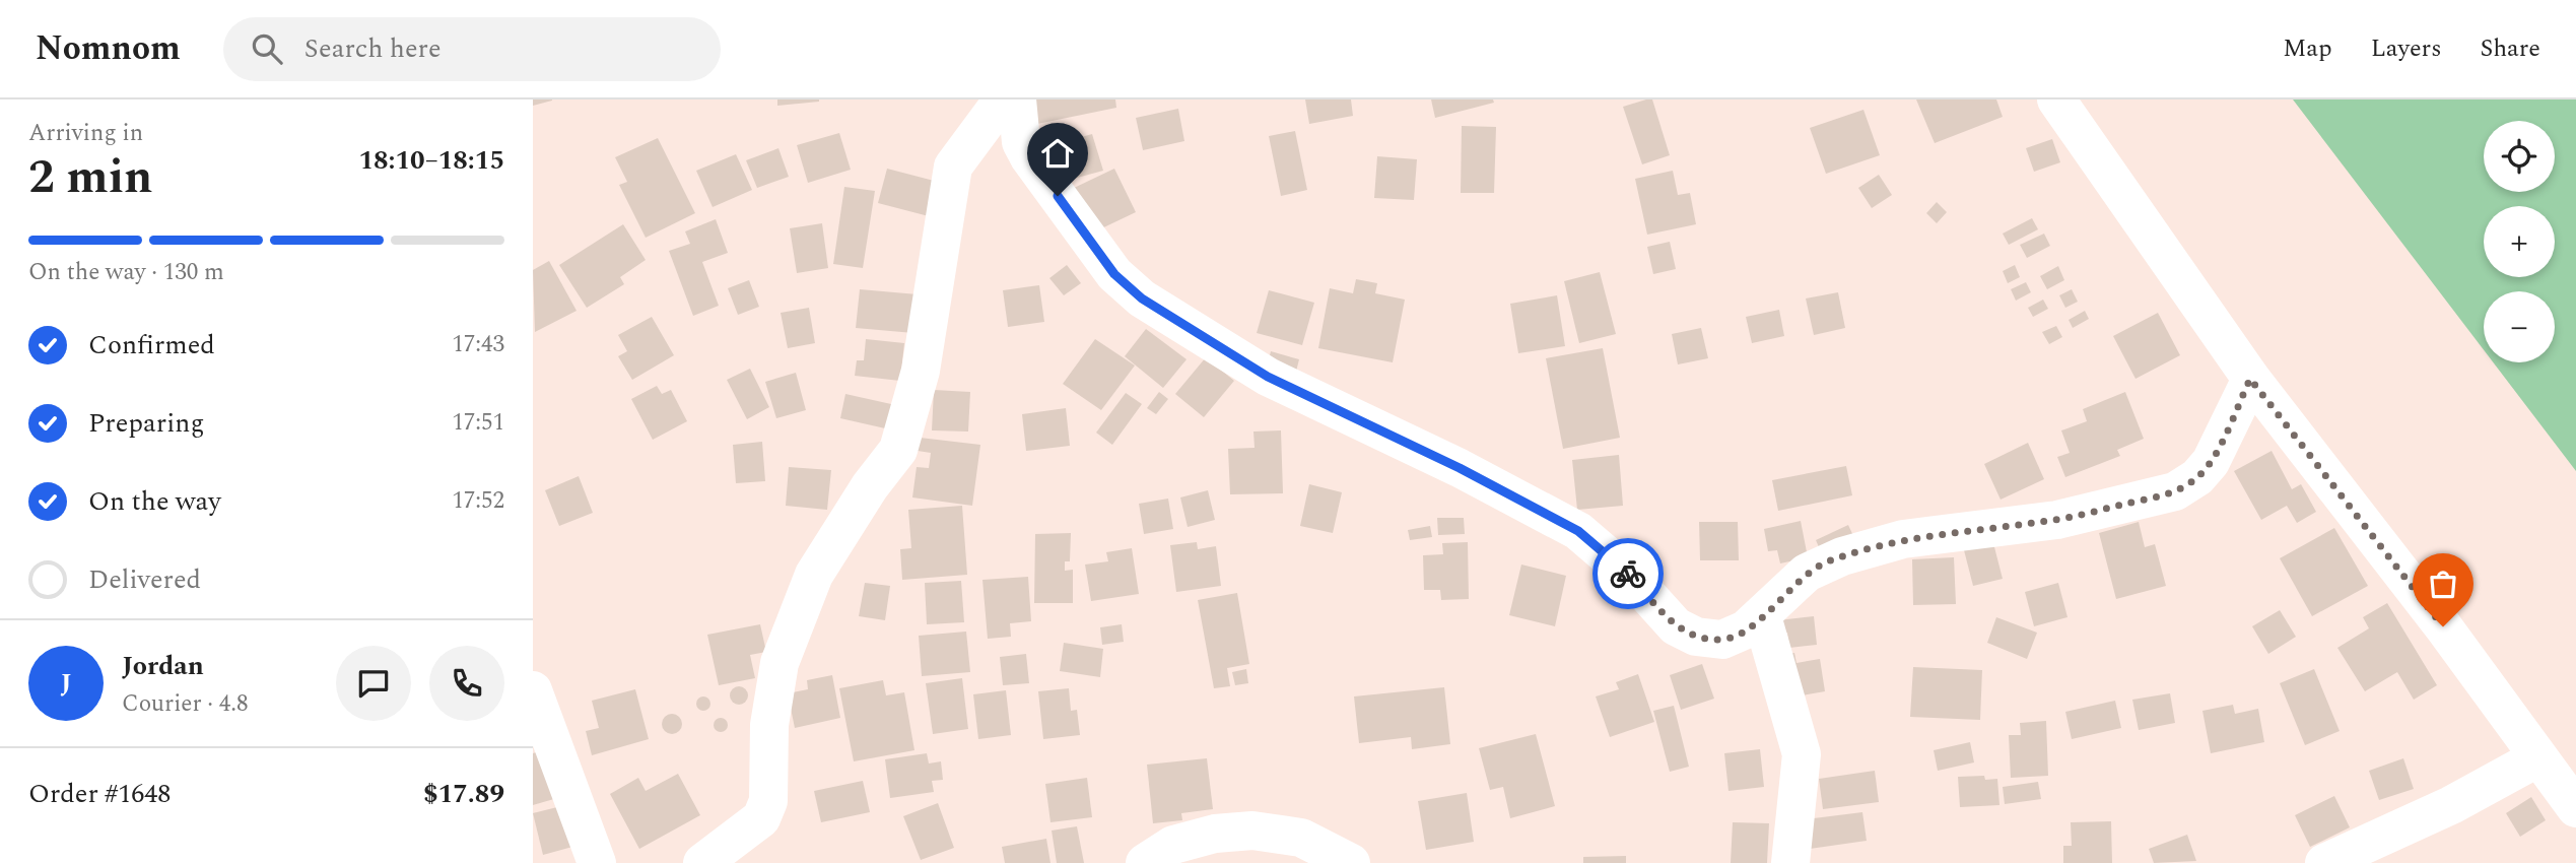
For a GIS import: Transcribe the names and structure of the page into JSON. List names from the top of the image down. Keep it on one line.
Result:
{"page":{"header":"Nomnom","search":"Search here","nav":["Map","Layers","Share"],"heading":["2 min","Arriving in","18:10–18:15"],"panel":["Jordan","Courier · 4.8","Order #1648","$17.89"],"map_buttons":["+","−"],"bar":"On the way · 130 m","list":[["Confirmed","17:43"],["Preparing","17:51"],["On the way","17:52"],"Delivered"],"round":"J"}}
